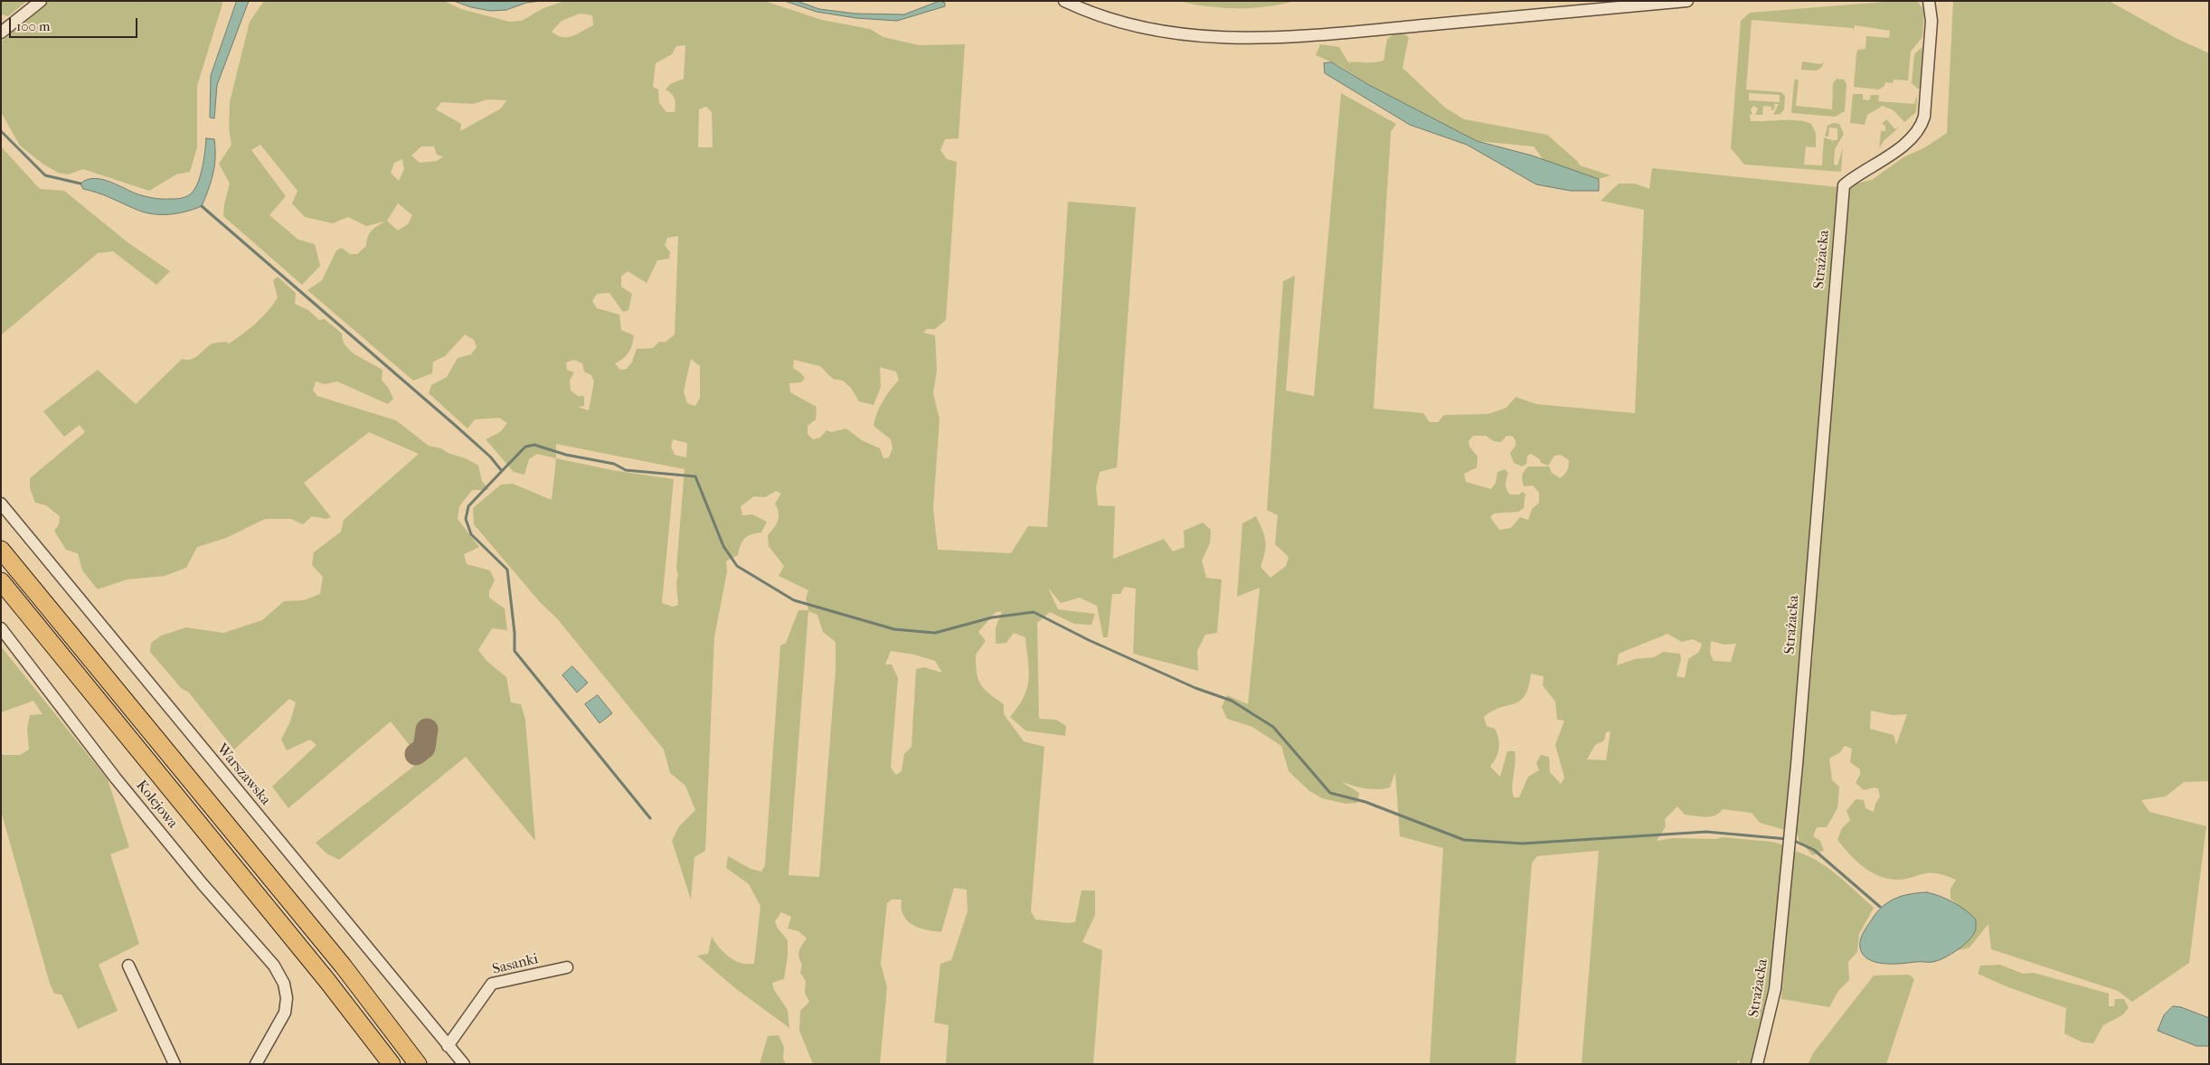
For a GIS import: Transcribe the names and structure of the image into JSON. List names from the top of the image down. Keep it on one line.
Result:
{"streets":{"street":["Strażacka","Warszawska","Kolejowa","Sasanki"]},"crossings":[["Warszawska","Sasanki"]],"scale_bar":"100 m"}
